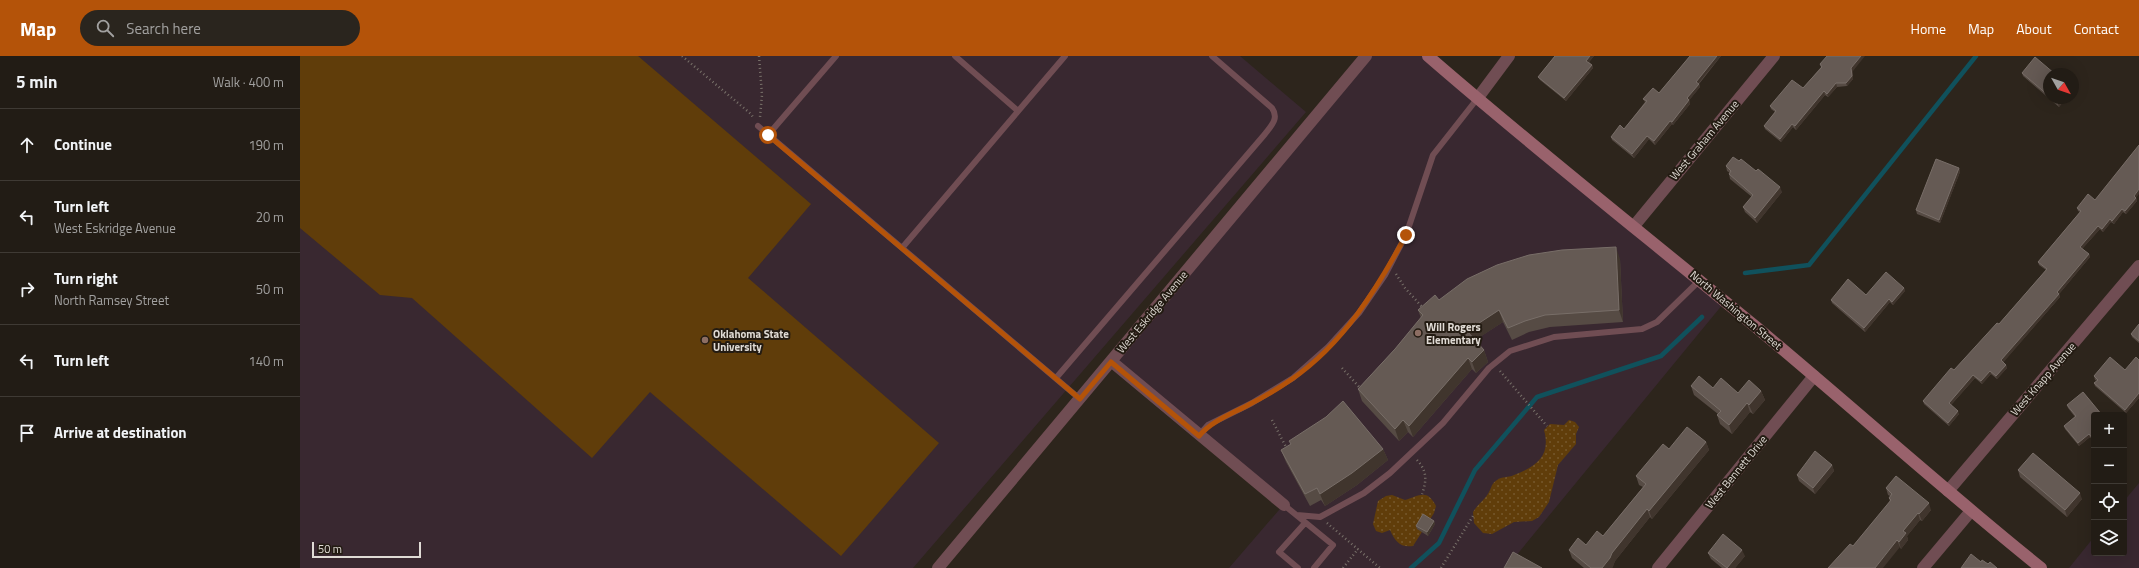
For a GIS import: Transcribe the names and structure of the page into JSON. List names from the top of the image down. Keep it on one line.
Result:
{"streets":{"main road":["North Washington Street"],"street":["West Graham Avenue","West Eskridge Avenue","West Knapp Avenue","West Bennett Drive"]},"crossings":[["West Graham Avenue","North Washington Street"],["North Washington Street","West Knapp Avenue"],["North Washington Street","West Bennett Drive"]],"places":["Will Rogers Elementary","Oklahoma State University"],"scale_bar":"50 m","north":"bottom right","page":{"header":"Map","search":"Search here","nav":["Home","Map","About","Contact"],"heading":["5 min","Walk · 400 m"],"list":[["Continue","190 m"],["Turn left","West Eskridge Avenue","20 m"],["Turn right","North Ramsey Street","50 m"],["Turn left","140 m"],"Arrive at destination"],"map_buttons":["+","−"],"scale":"50 m"}}
